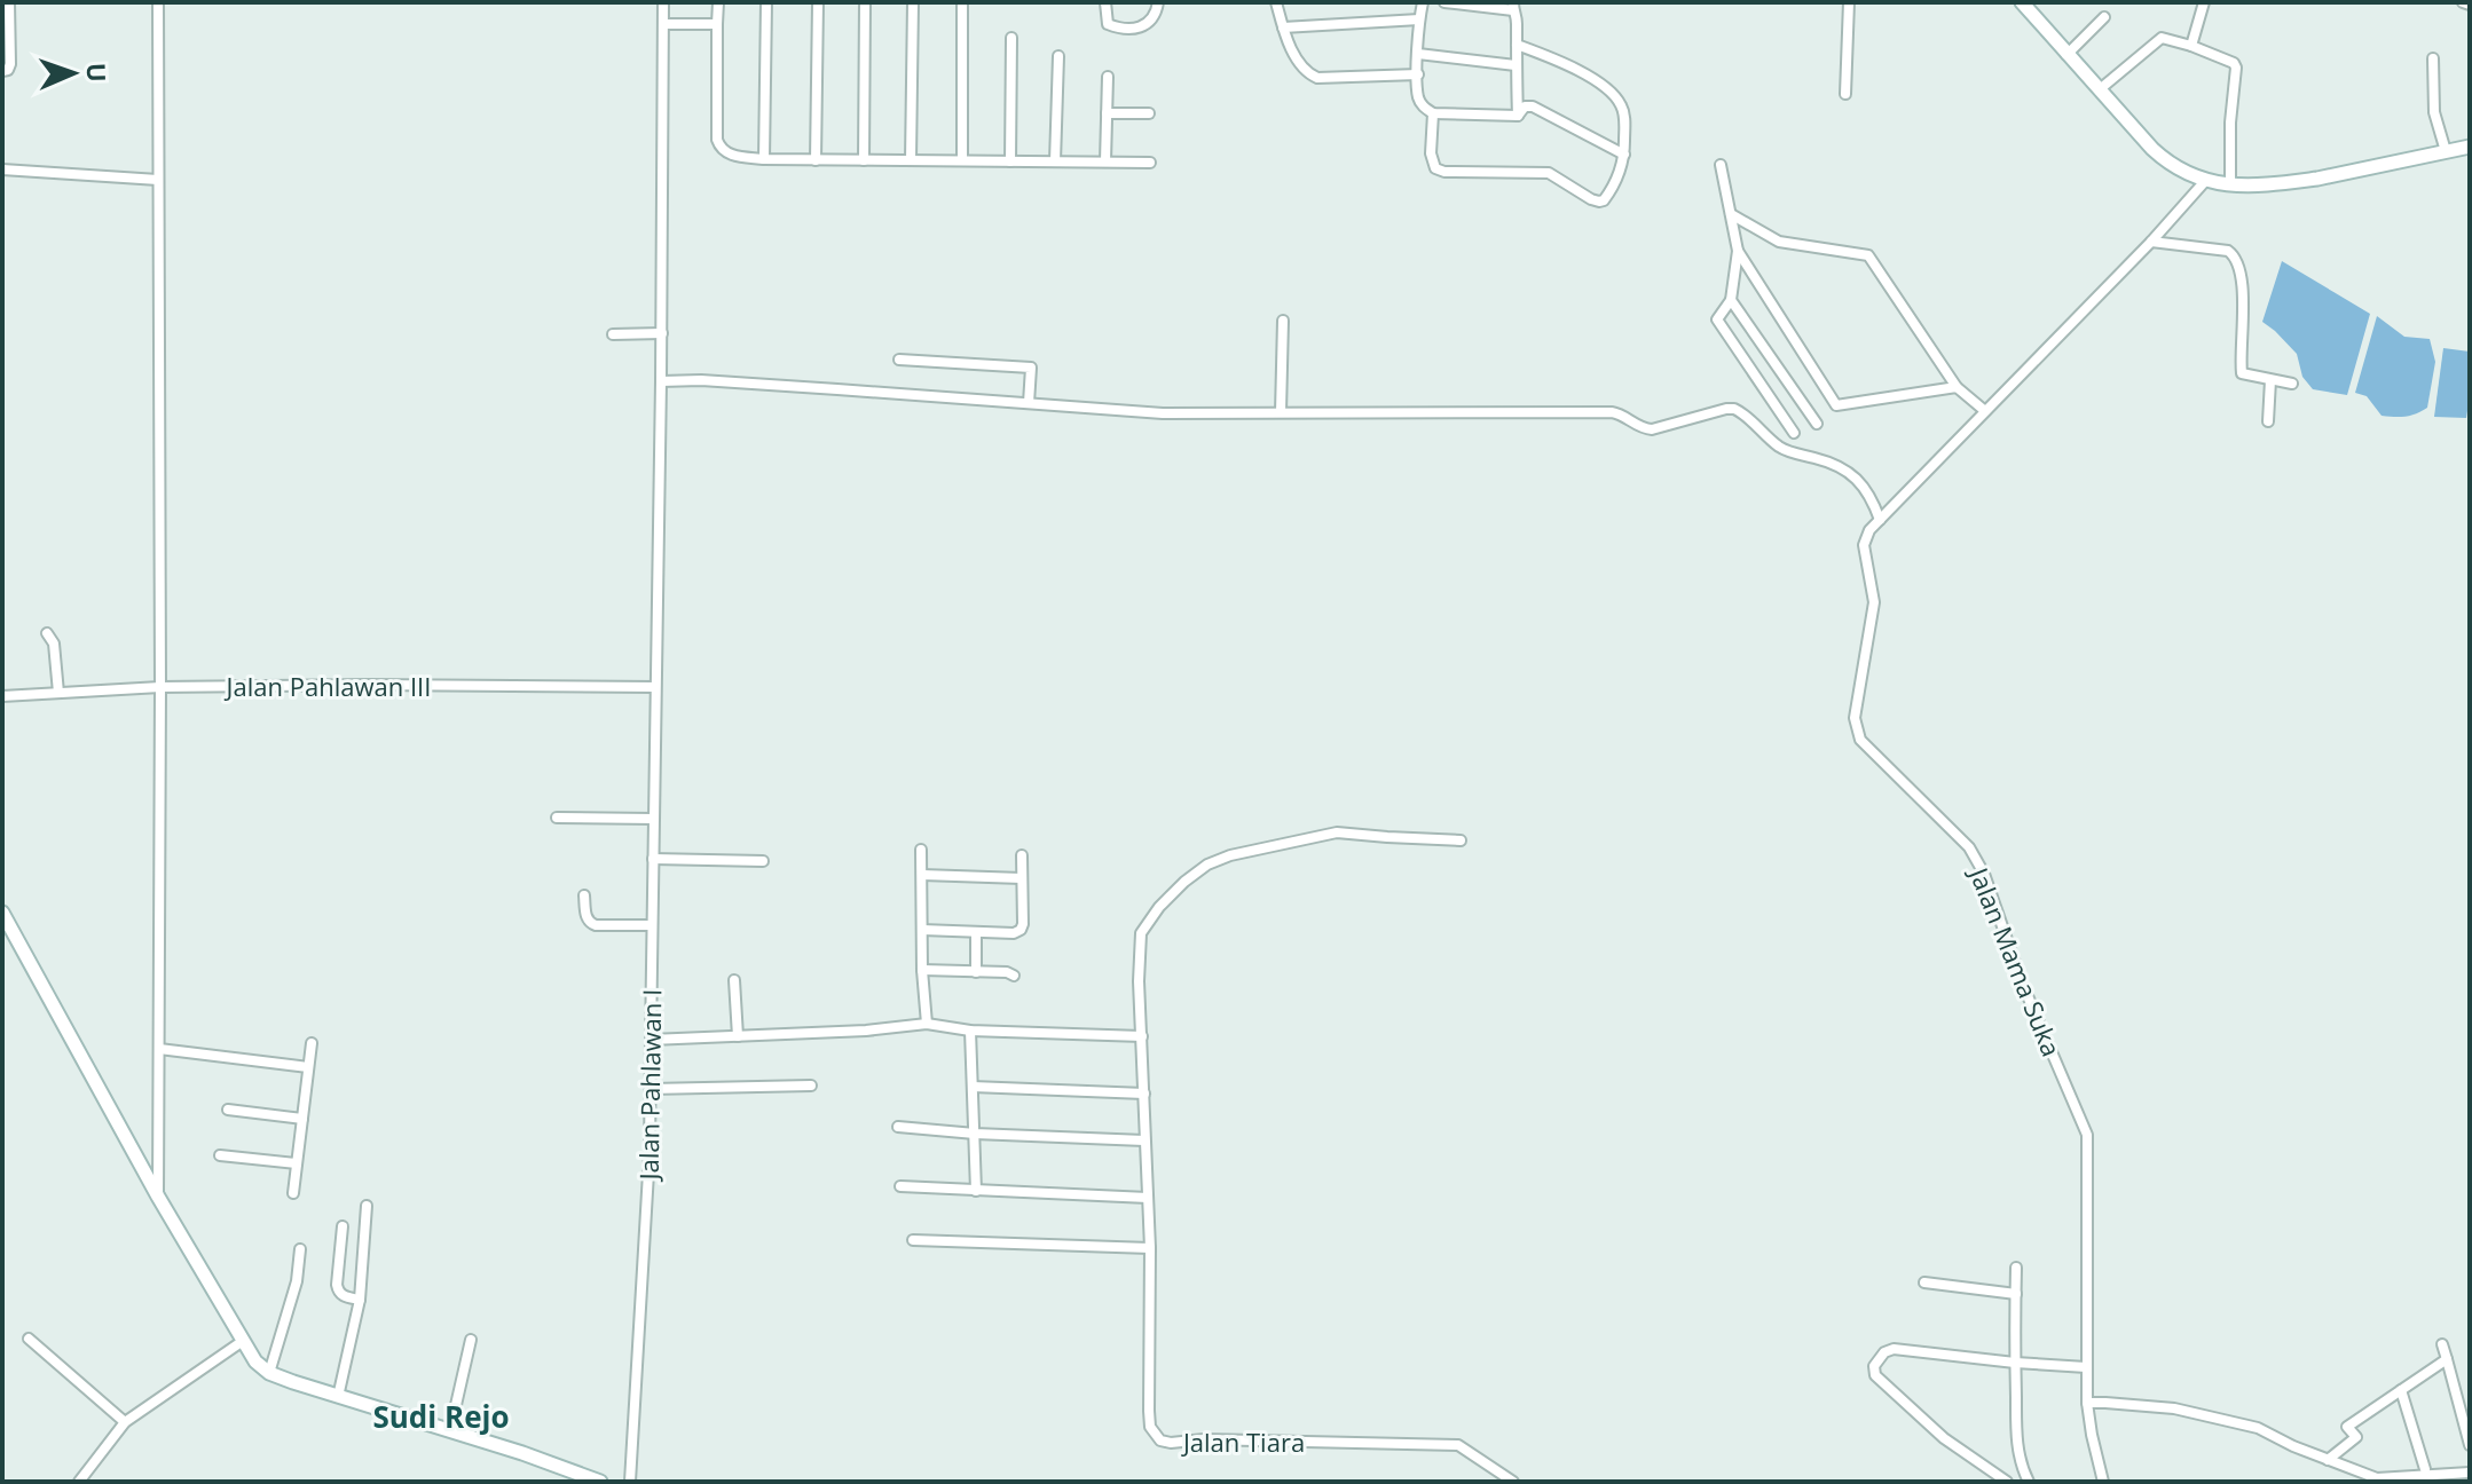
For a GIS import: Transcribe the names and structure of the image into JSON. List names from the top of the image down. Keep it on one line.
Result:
{"streets":{"street":["Jalan Pahlawan III","Jalan Mama Suka","Jalan Pahlawan I","Jalan Tiara"]},"crossings":[["Jalan Pahlawan III","Jalan Pahlawan I"]],"districts":["Sudi Rejo"],"north":"right"}
